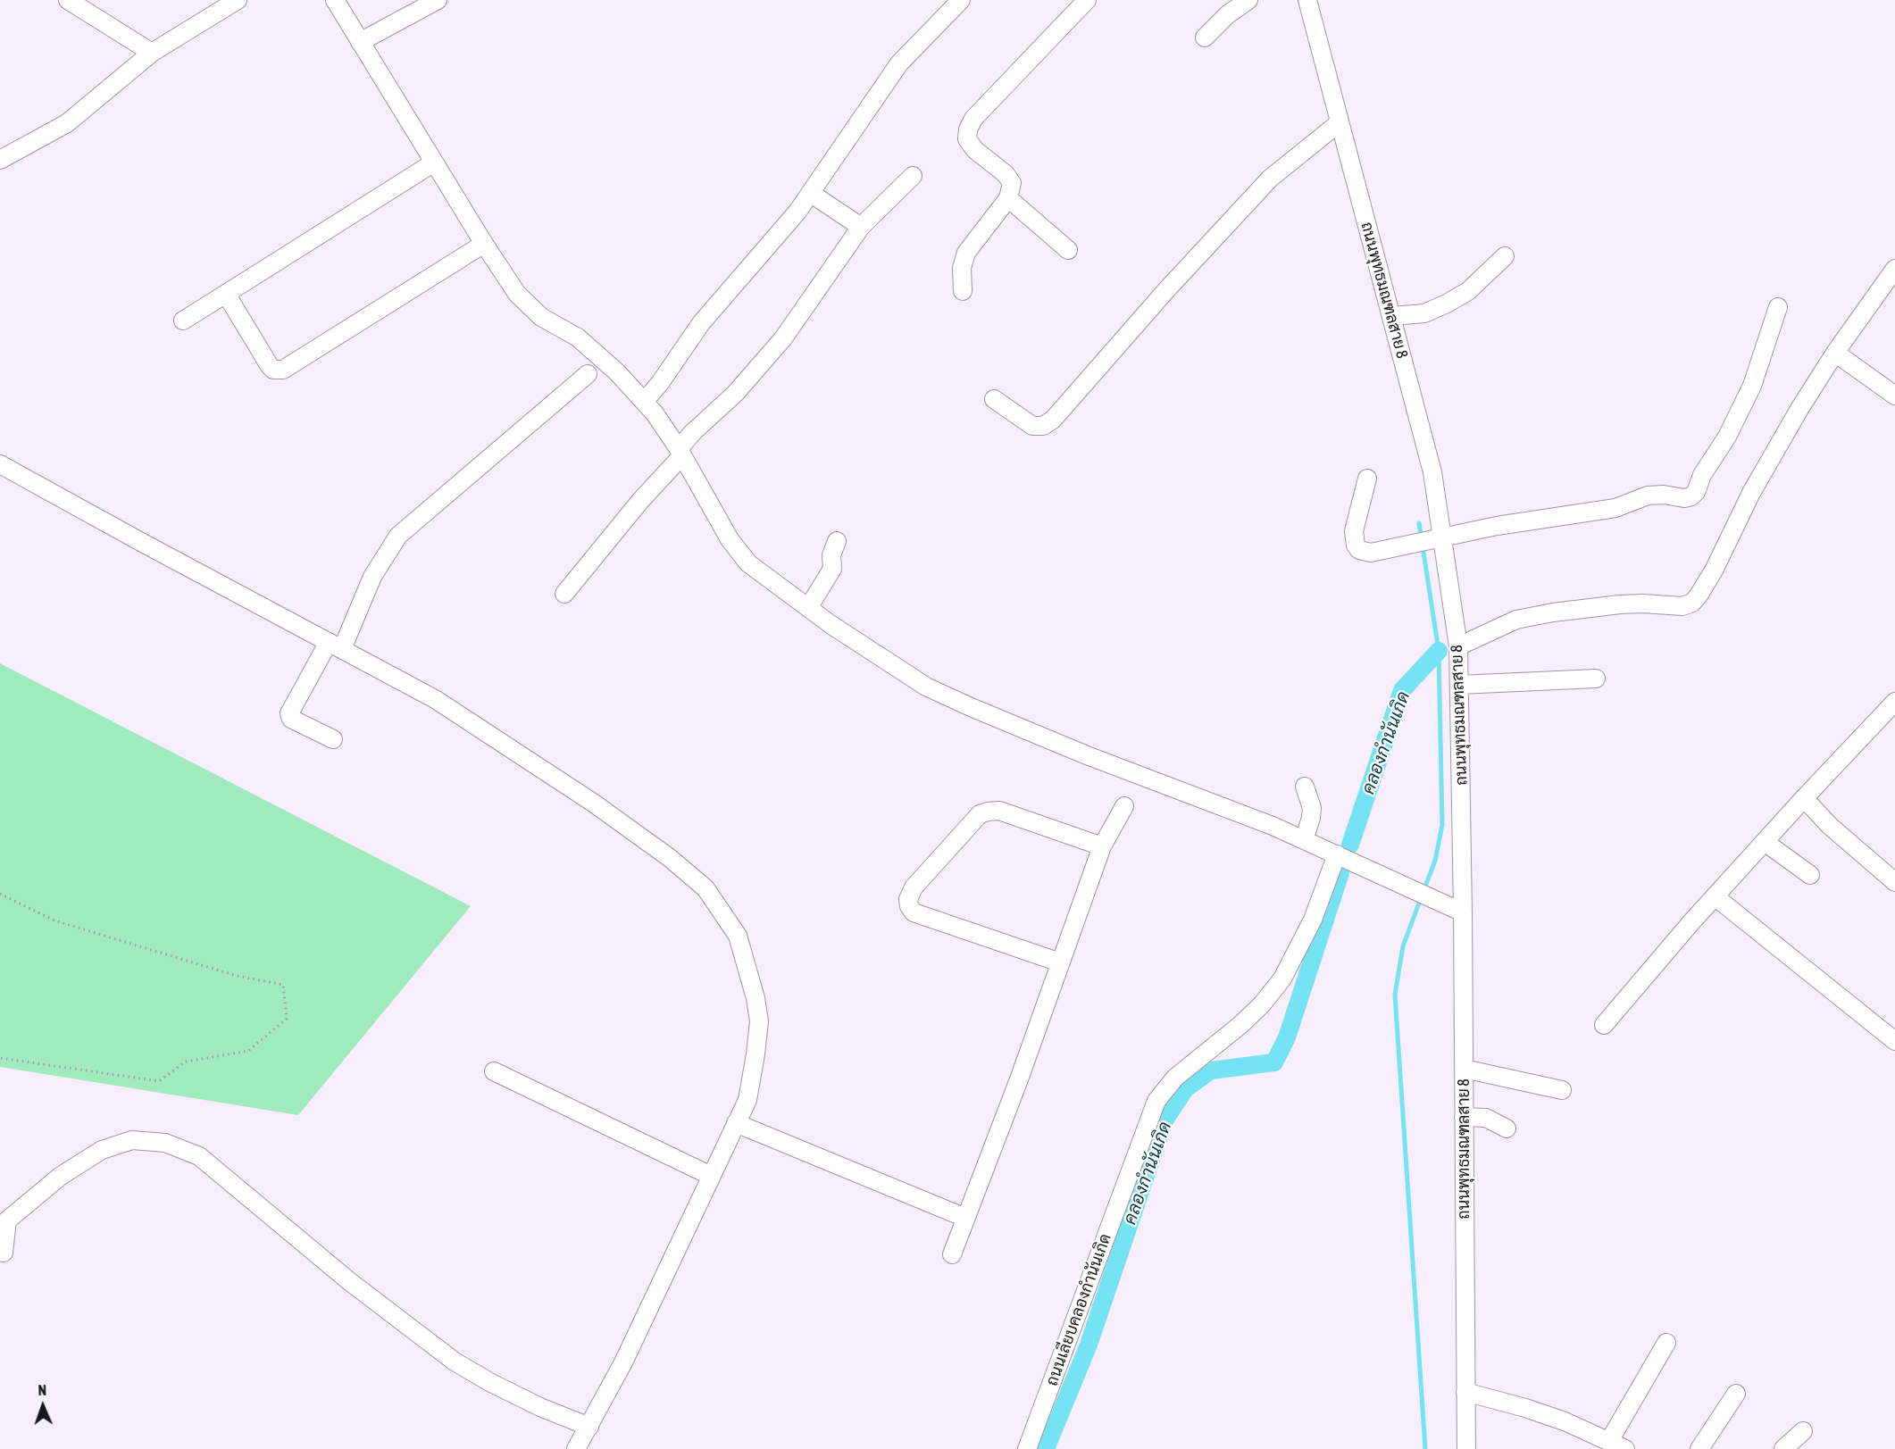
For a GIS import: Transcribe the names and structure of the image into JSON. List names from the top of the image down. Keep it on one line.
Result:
{"streets":{"street":["ถนนพุทธมณฑลสาย 8","ถนนเลียบคลองกำนันเกิด"]},"water":["คลองกำนันเกิด"],"north":"top"}
